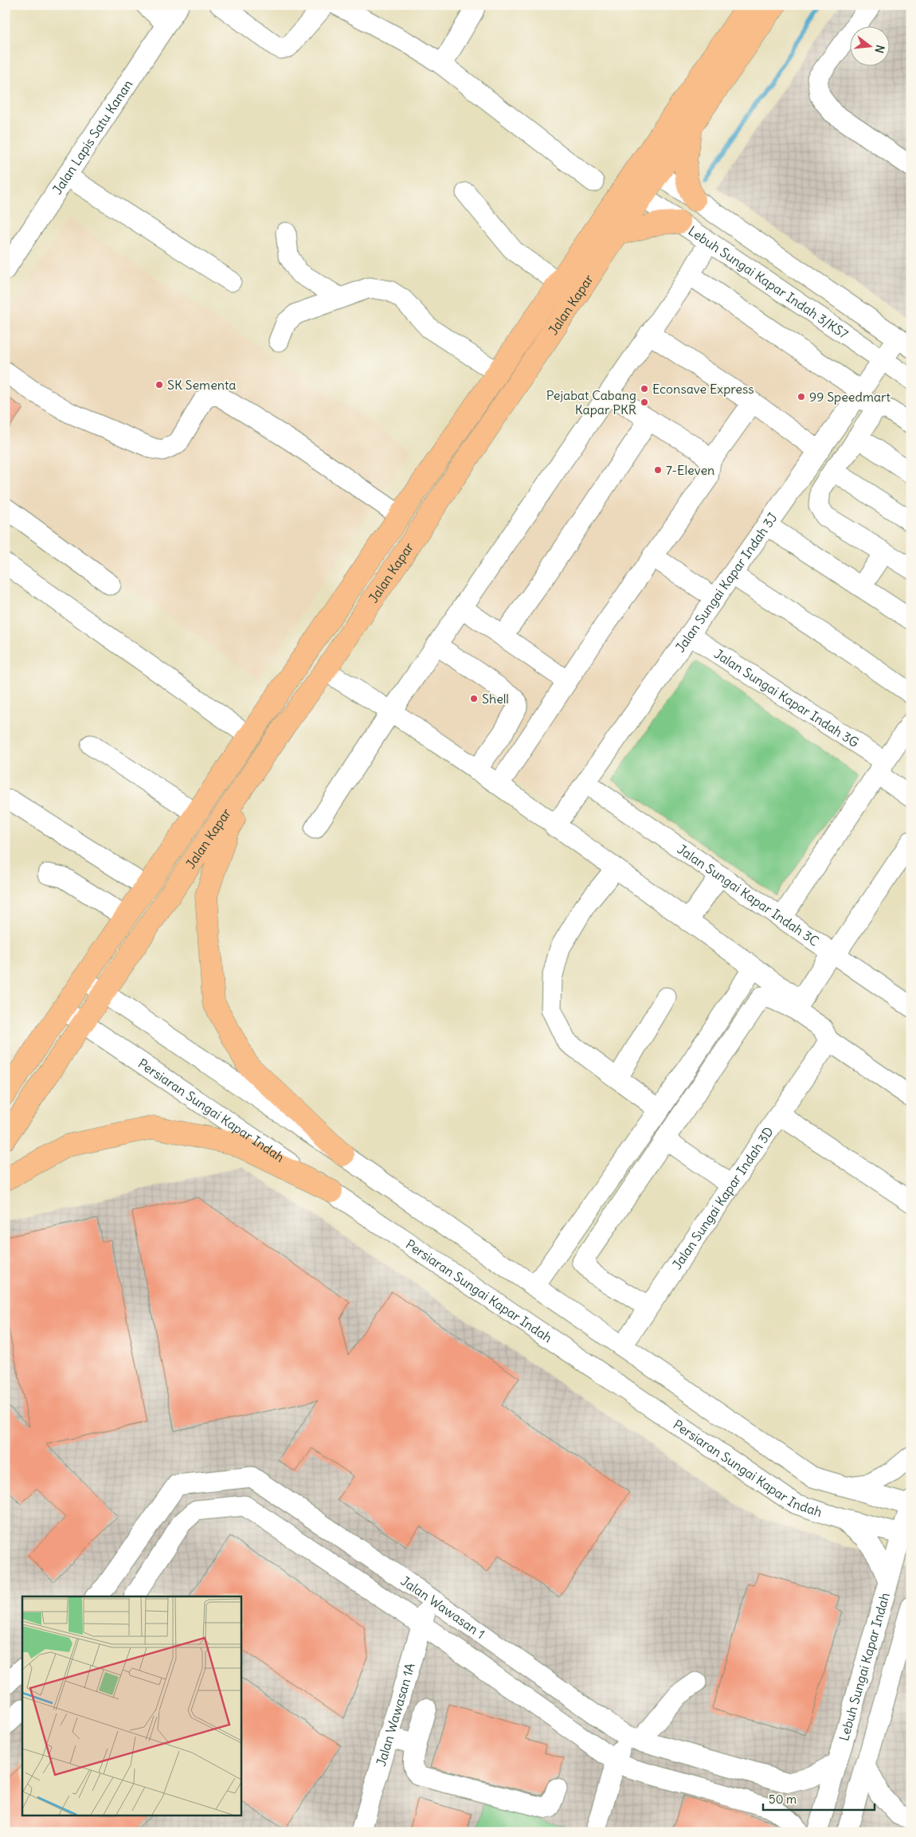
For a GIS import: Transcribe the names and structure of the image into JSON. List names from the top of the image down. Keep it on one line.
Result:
{"streets":{"highway":["Jalan Kapar"],"street":["Jalan Lapis Satu Kanan","Lebuh Sungai Kapar Indah 3/KS7","Jalan Sungai Kapar Indah 3J","Jalan Sungai Kapar Indah 3G","Jalan Sungai Kapar Indah 3C","Persiaran Sungai Kapar Indah","Jalan Sungai Kapar Indah 3D","Jalan Wawasan 1","Lebuh Sungai Kapar Indah","Jalan Wawasan 1A"]},"crossings":[["Lebuh Sungai Kapar Indah 3/KS7","Jalan Kapar"],["Lebuh Sungai Kapar Indah 3/KS7","Jalan Sungai Kapar Indah 3J"],["Jalan Kapar","Persiaran Sungai Kapar Indah"],["Jalan Sungai Kapar Indah 3J","Jalan Sungai Kapar Indah 3G"],["Jalan Sungai Kapar Indah 3J","Jalan Sungai Kapar Indah 3C"],["Persiaran Sungai Kapar Indah","Jalan Sungai Kapar Indah 3D"],["Persiaran Sungai Kapar Indah","Lebuh Sungai Kapar Indah"],["Jalan Wawasan 1","Lebuh Sungai Kapar Indah"],["Jalan Wawasan 1","Jalan Wawasan 1A"]],"places":["SK Sementa","Econsave Express","99 Speedmart","Pejabat Cabang Kapar PKR","7-Eleven","Shell"],"scale_bar":"50 m","north":"right"}
